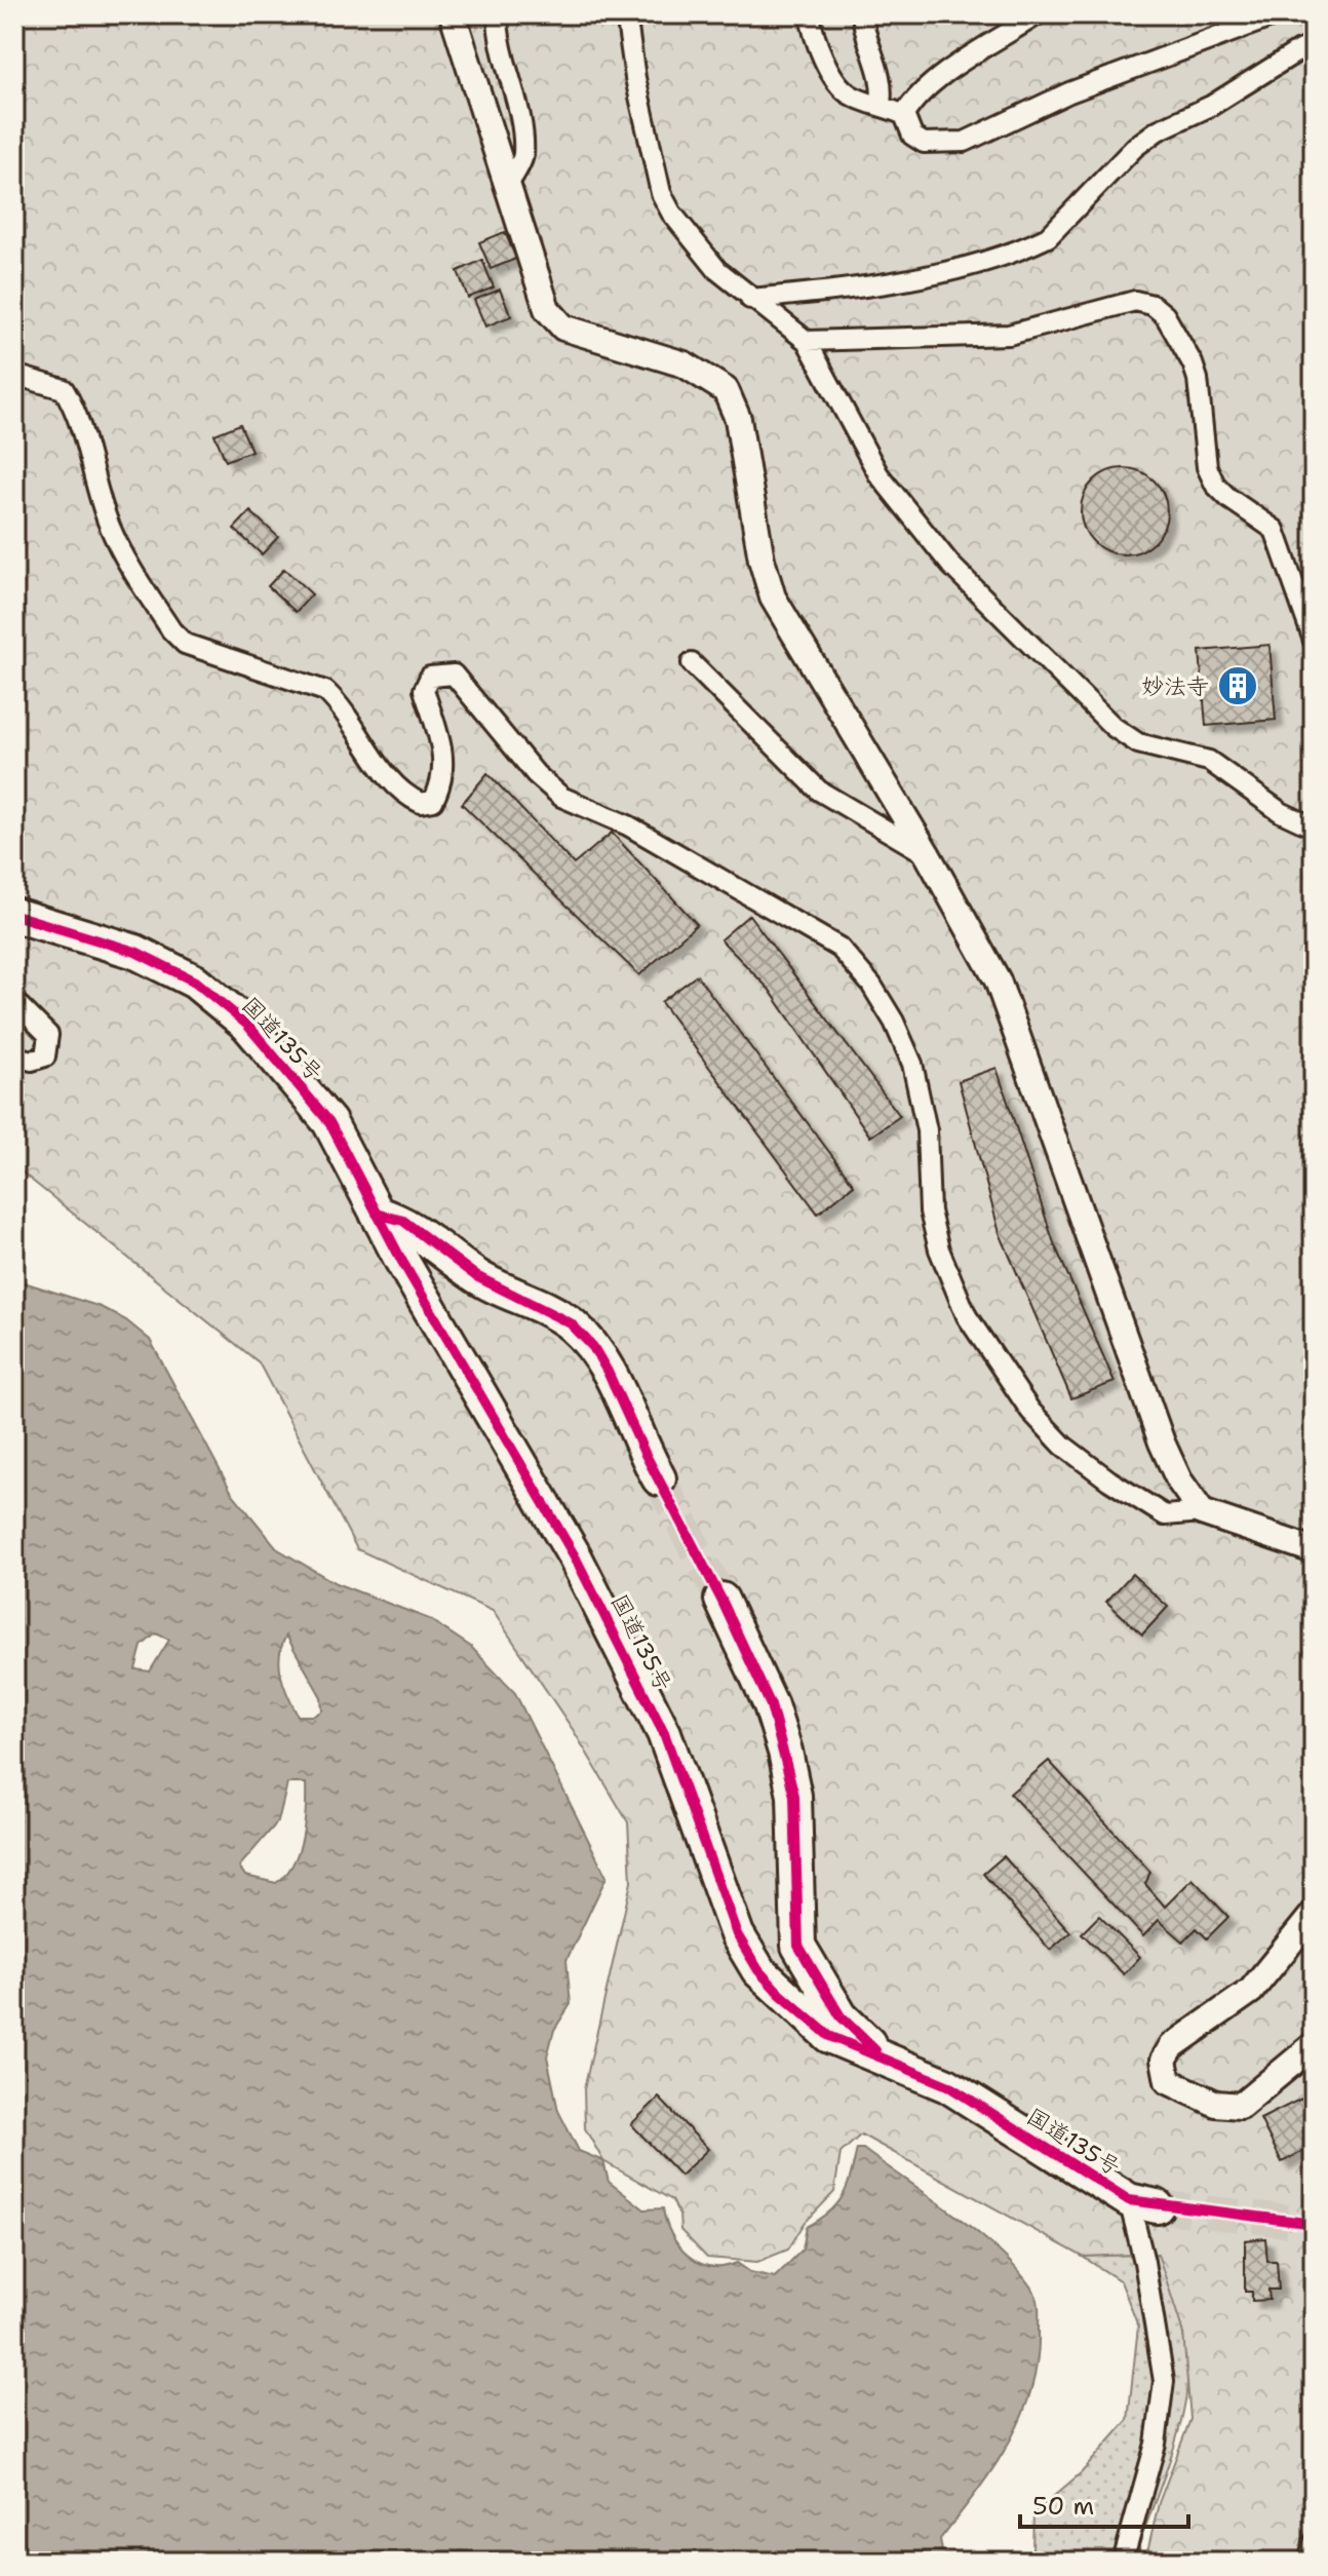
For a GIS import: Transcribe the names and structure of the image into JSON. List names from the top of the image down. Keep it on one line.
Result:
{"streets":{"highway":["国道135号"]},"places":{"building":["妙法寺"]},"scale_bar":"50 m"}
